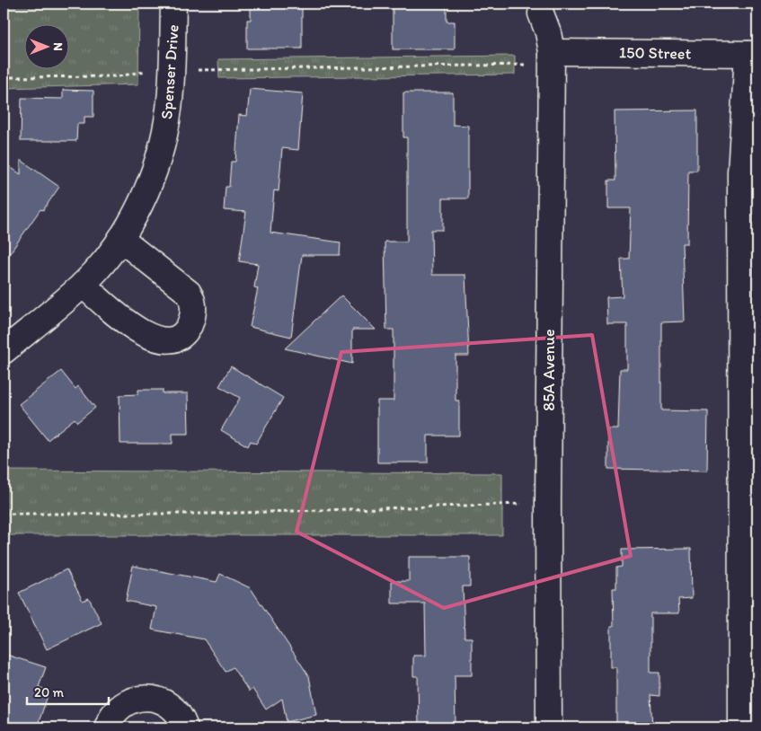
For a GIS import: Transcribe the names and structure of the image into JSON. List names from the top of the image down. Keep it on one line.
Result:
{"streets":{"street":["150 Street","Spenser Drive","85A Avenue"]},"crossings":[["150 Street","85A Avenue"]],"scale_bar":"20 m","north":"right"}
